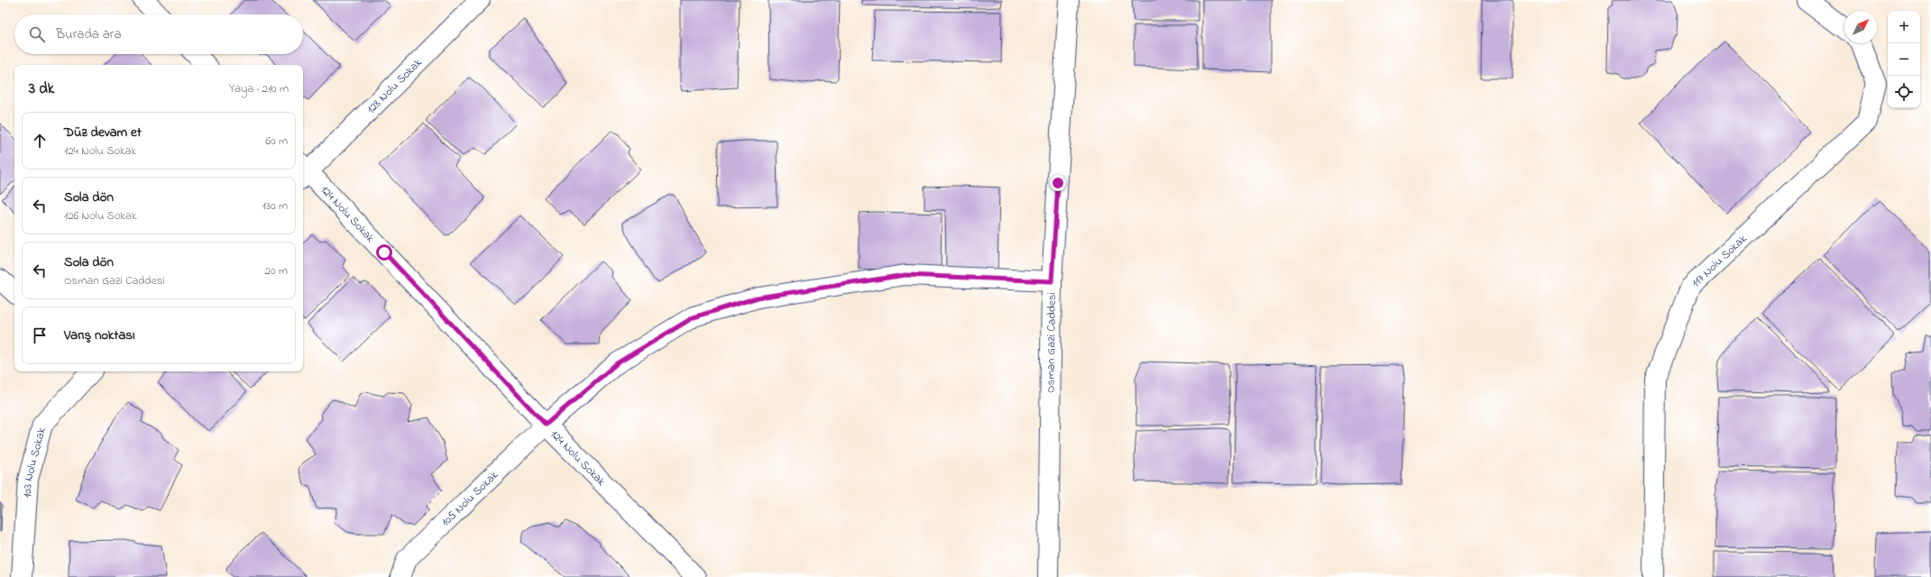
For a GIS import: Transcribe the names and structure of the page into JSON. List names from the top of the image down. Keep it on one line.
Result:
{"streets":{"street":["128 Nolu Sokak","124 Nolu Sokak","117 Nolu Sokak","Osman Gazi Caddesi","103 Nolu Sokak","105 Nolu Sokak"]},"crossings":[["128 Nolu Sokak","124 Nolu Sokak"],["124 Nolu Sokak","105 Nolu Sokak"],["Osman Gazi Caddesi","105 Nolu Sokak"]],"north":"top right","page":{"map_buttons":["+","−"],"search":"Burada ara","heading":["3 dk","Yaya · 210 m"],"list":[["Düz devam et","124 Nolu Sokak","60 m"],["Sola dön","126 Nolu Sokak","130 m"],["Sola dön","Osman Gazi Caddesi","20 m"],"Varış noktası"]}}
